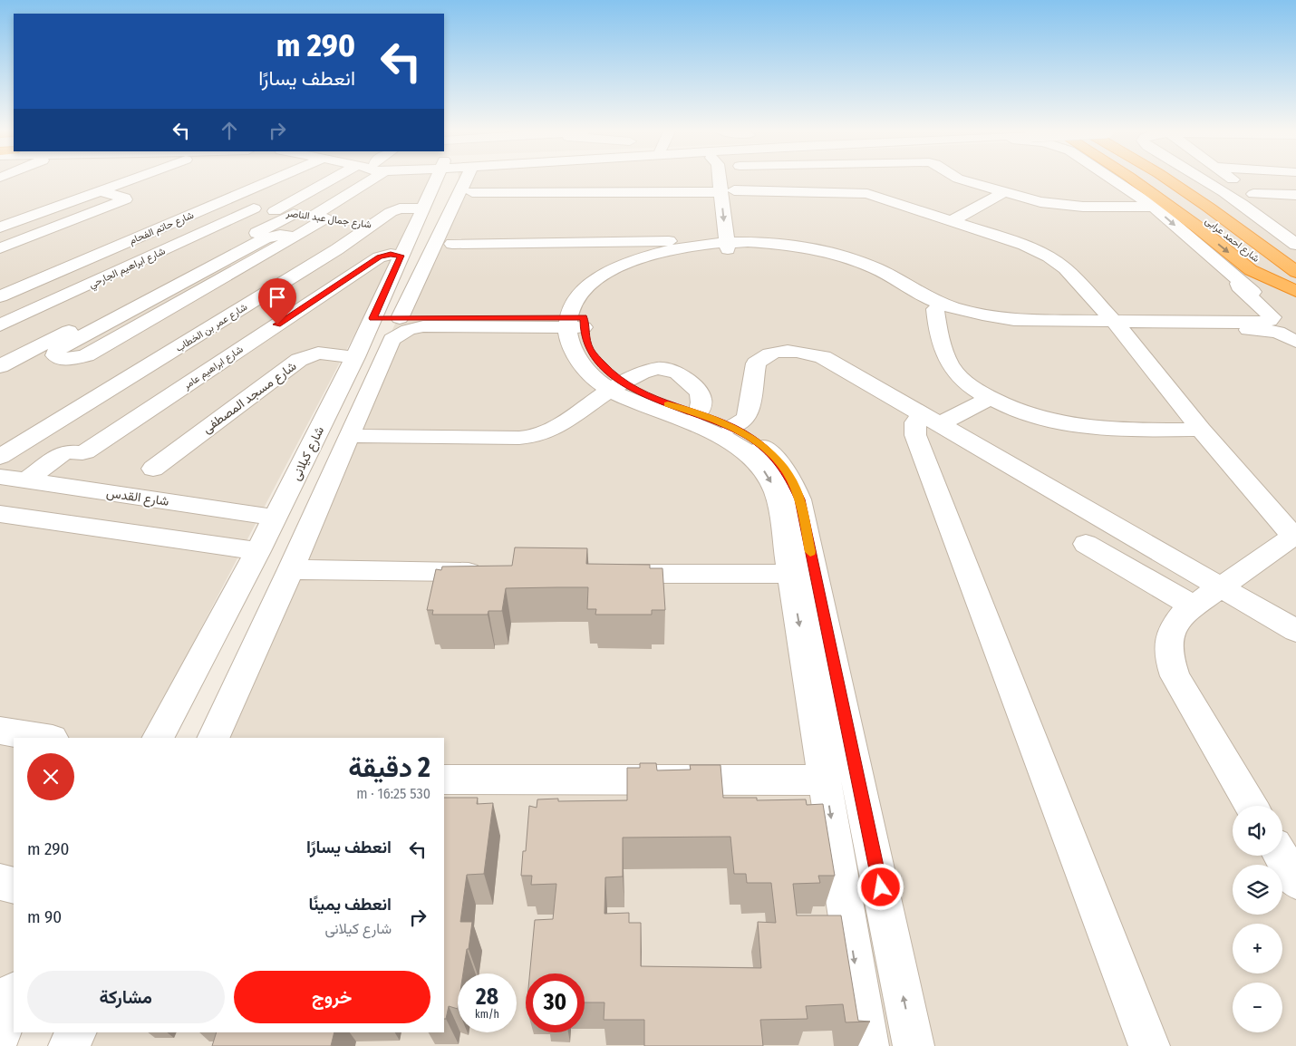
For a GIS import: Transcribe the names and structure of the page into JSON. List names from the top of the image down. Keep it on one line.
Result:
{"streets":{"highway":["شارع احمد عرابى"],"street":["شارع جمال عبد الناصر","شارع حاتم الفحام","شارع ابراهيم الجارحي","شارع عمر بن الخطاب","شارع ابراهيم عامر","شارع مسجد المصطفى","شارع كيلانى","شارع القدس"]},"crossings":[["شارع جمال عبد الناصر","شارع حاتم الفحام"],["شارع جمال عبد الناصر","شارع ابراهيم الجارحي"],["شارع جمال عبد الناصر","شارع عمر بن الخطاب"],["شارع جمال عبد الناصر","شارع كيلانى"],["شارع عمر بن الخطاب","شارع كيلانى"],["شارع ابراهيم عامر","شارع كيلانى"],["شارع ابراهيم عامر","شارع القدس"],["شارع مسجد المصطفى","شارع كيلانى"],["شارع كيلانى","شارع القدس"]],"page":{"turn":["290 m","انعطف يسارًا"],"heading":["2 دقيقة","530 m · 16:25"],"map_buttons":["+","−"],"list":[{"name":"انعطف يسارًا","value":"290 m"},{"name":"انعطف يمينًا","note":"شارع كيلانى","value":"90 m"}],"buttons":["خروج","مشاركة"],"speed":"28 km/h","limit":"30"}}
